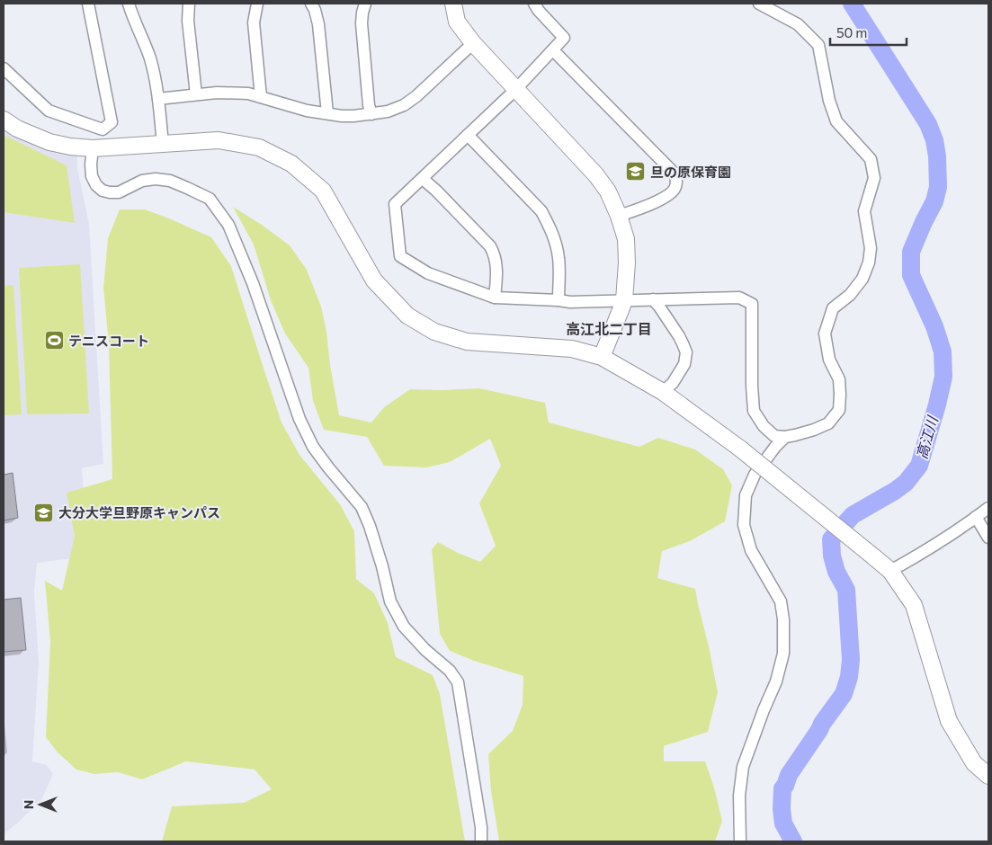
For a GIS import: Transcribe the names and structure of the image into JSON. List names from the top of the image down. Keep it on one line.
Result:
{"districts":["高江北二丁目"],"water":["高江川"],"places":{"school or university":["旦の原保育園","大分大学旦野原キャンパス"],"sports":["テニスコート"]},"scale_bar":"50 m","north":"left"}
